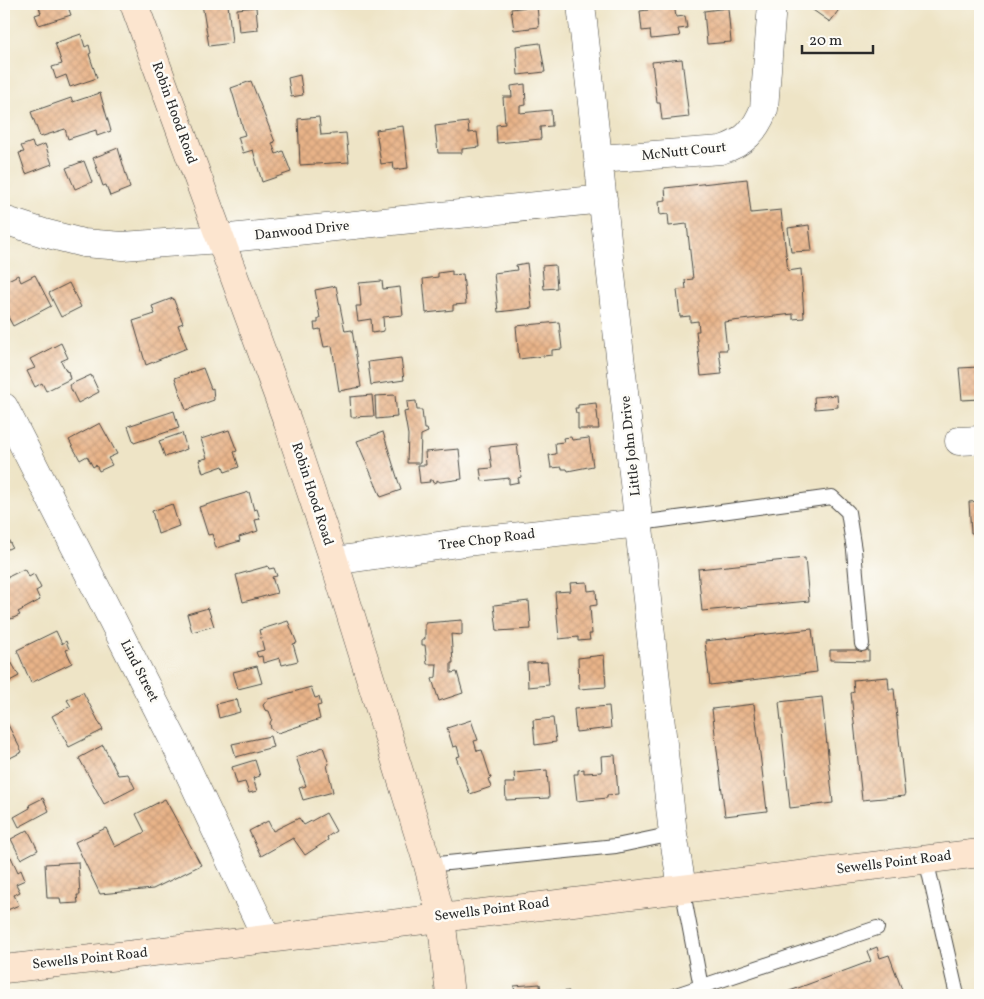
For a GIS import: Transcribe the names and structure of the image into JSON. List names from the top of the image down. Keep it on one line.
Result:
{"streets":{"street":["Robin Hood Road","McNutt Court","Danwood Drive","Little John Drive","Tree Chop Road","Lind Street","Sewells Point Road"]},"crossings":[["Robin Hood Road","Danwood Drive"],["Robin Hood Road","Tree Chop Road"],["Robin Hood Road","Sewells Point Road"],["McNutt Court","Little John Drive"],["Danwood Drive","Little John Drive"],["Little John Drive","Tree Chop Road"],["Little John Drive","Sewells Point Road"],["Lind Street","Sewells Point Road"]],"scale_bar":"20 m"}
